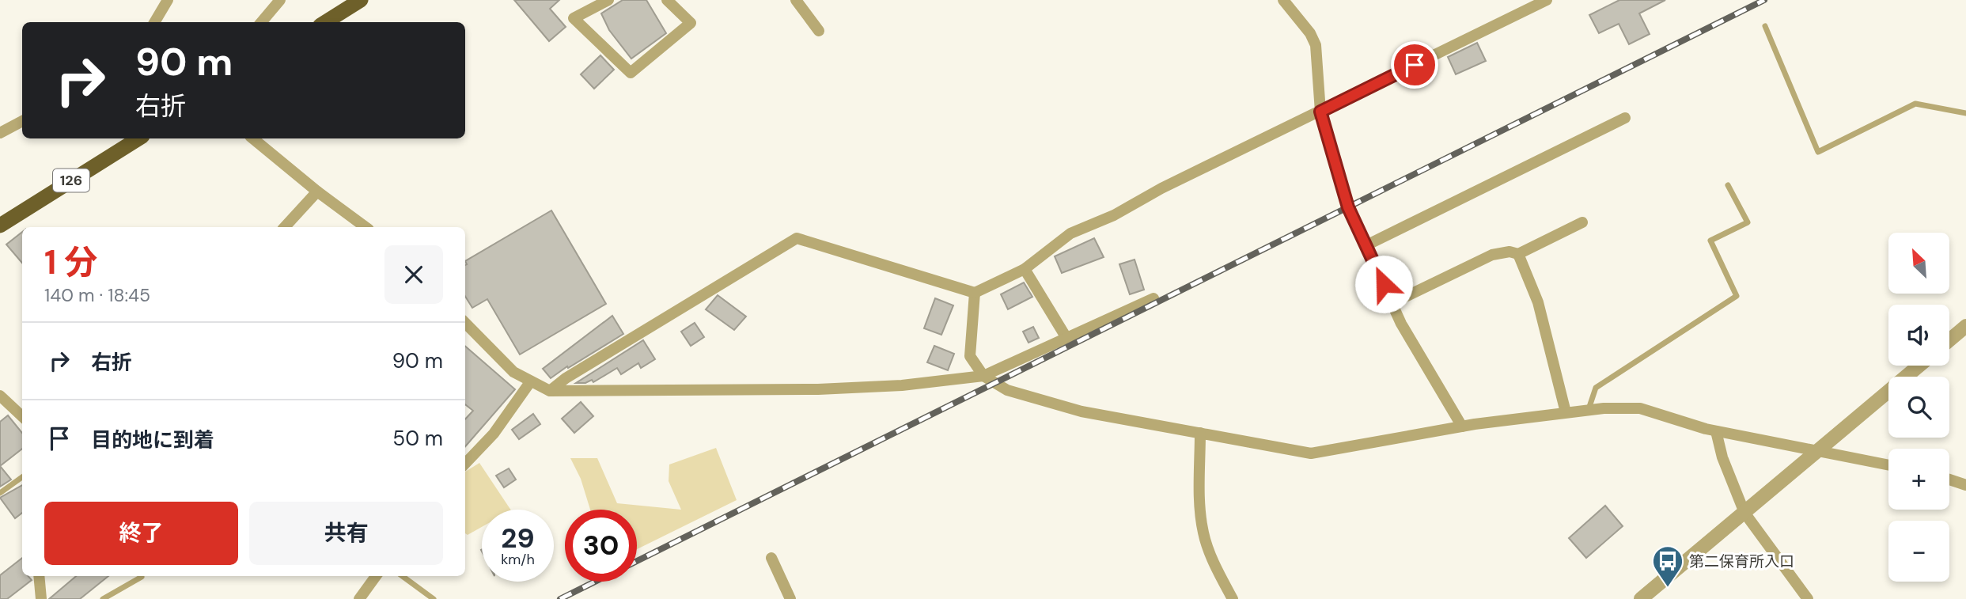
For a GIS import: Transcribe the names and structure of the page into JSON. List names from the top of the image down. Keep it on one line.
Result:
{"streets":{"highway":["126"]},"places":{"bus stop":["第二保育所入口"]},"north":"top left","page":{"turn":["90 m","右折"],"heading":["1 分","140 m · 18:45"],"map_buttons":["+","−"],"list":[{"name":"右折","value":"90 m"},{"name":"目的地に到着","value":"50 m"}],"buttons":["終了","共有"],"speed":"29 km/h","limit":"30"}}
